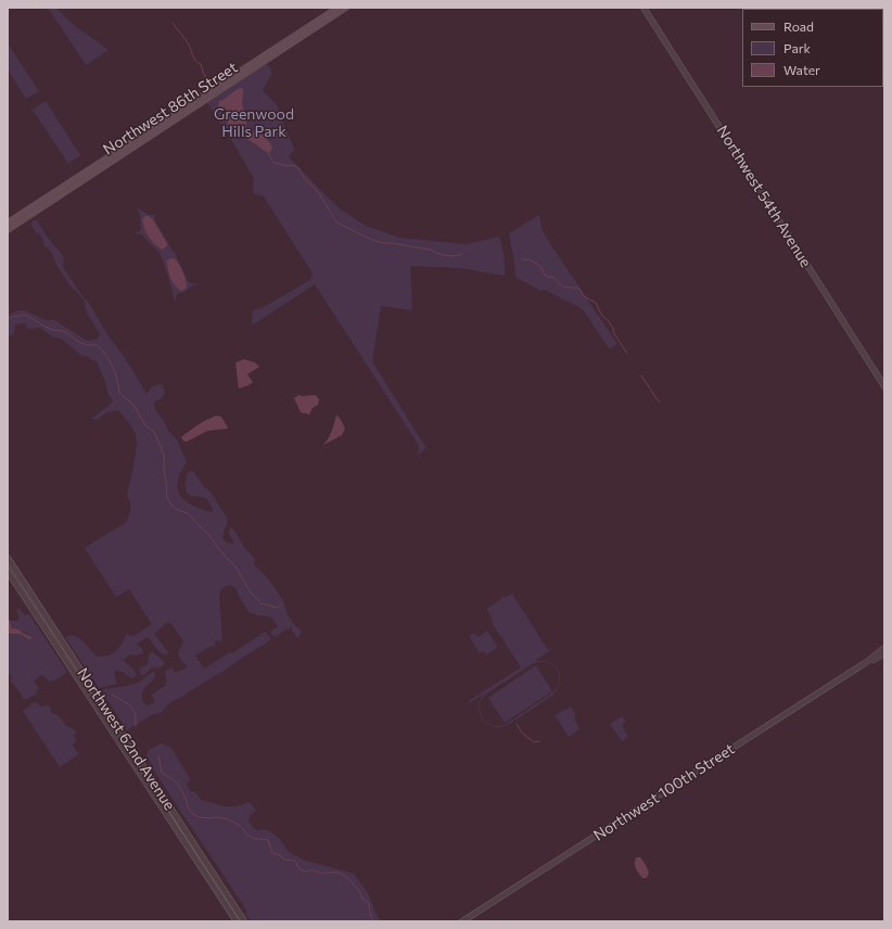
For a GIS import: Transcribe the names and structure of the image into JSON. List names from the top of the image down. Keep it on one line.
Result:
{"streets":{"main road":["Northwest 86th Street"],"street":["Northwest 54th Avenue","Northwest 62nd Avenue","Northwest 100th Street"]},"parks":["Greenwood Hills Park"],"legend":["Road","Park","Water"]}
